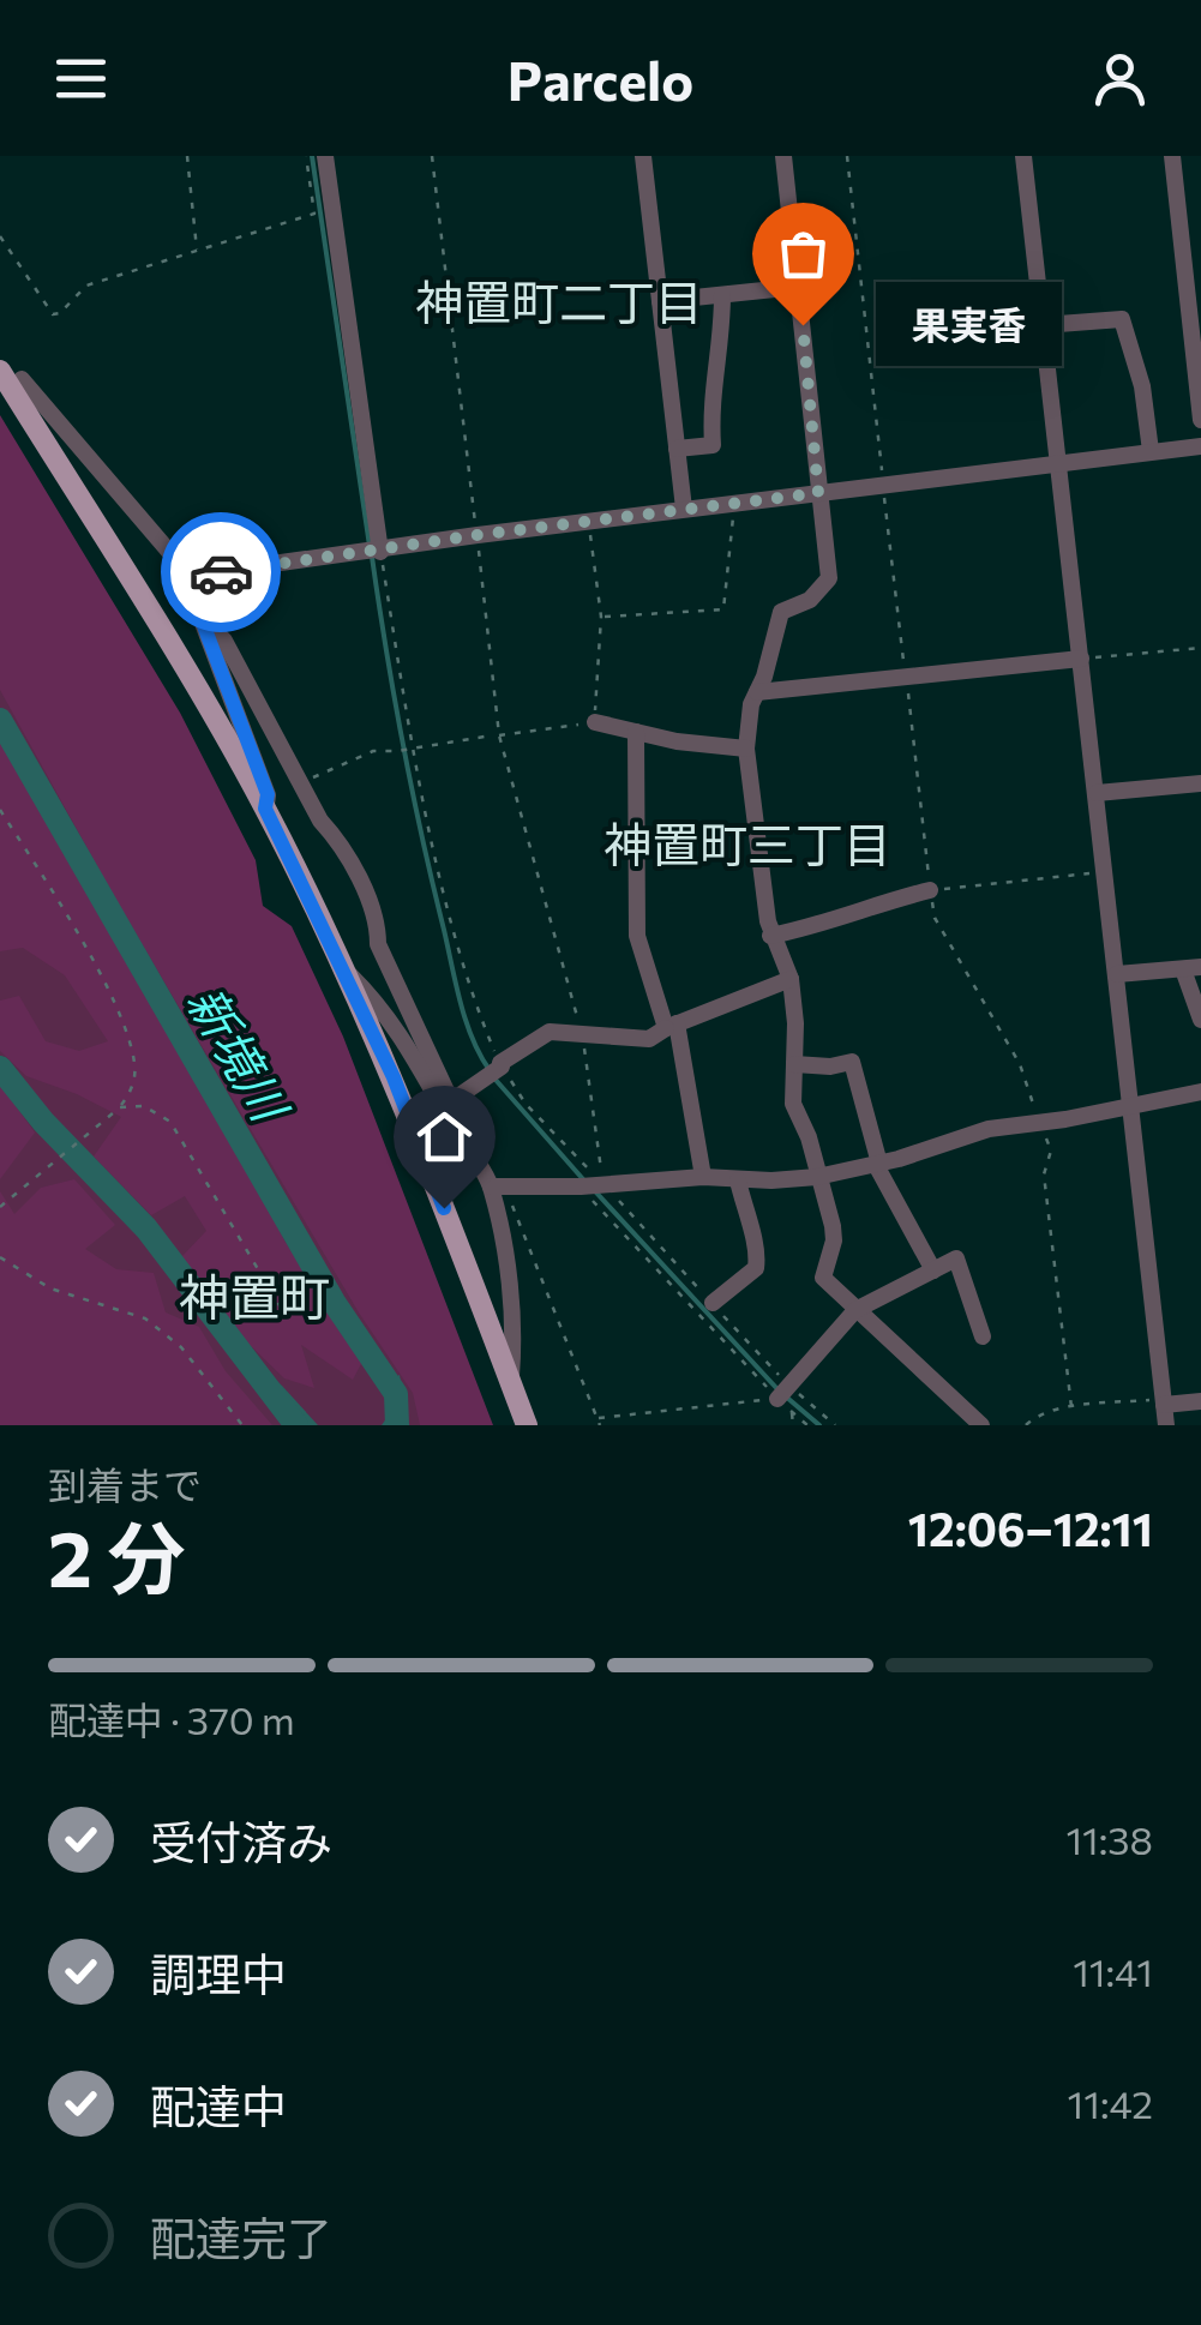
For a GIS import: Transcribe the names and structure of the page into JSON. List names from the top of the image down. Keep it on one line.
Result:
{"districts":["神置町二丁目","神置町三丁目","神置町"],"water":["新境川"],"places":["果実香"],"page":{"header":"Parcelo","bubble":"果実香","heading":["2 分","到着まで","12:06–12:11"],"bar":"配達中 · 370 m","list":[["受付済み","11:38"],["調理中","11:41"],["配達中","11:42"],"配達完了"]}}
